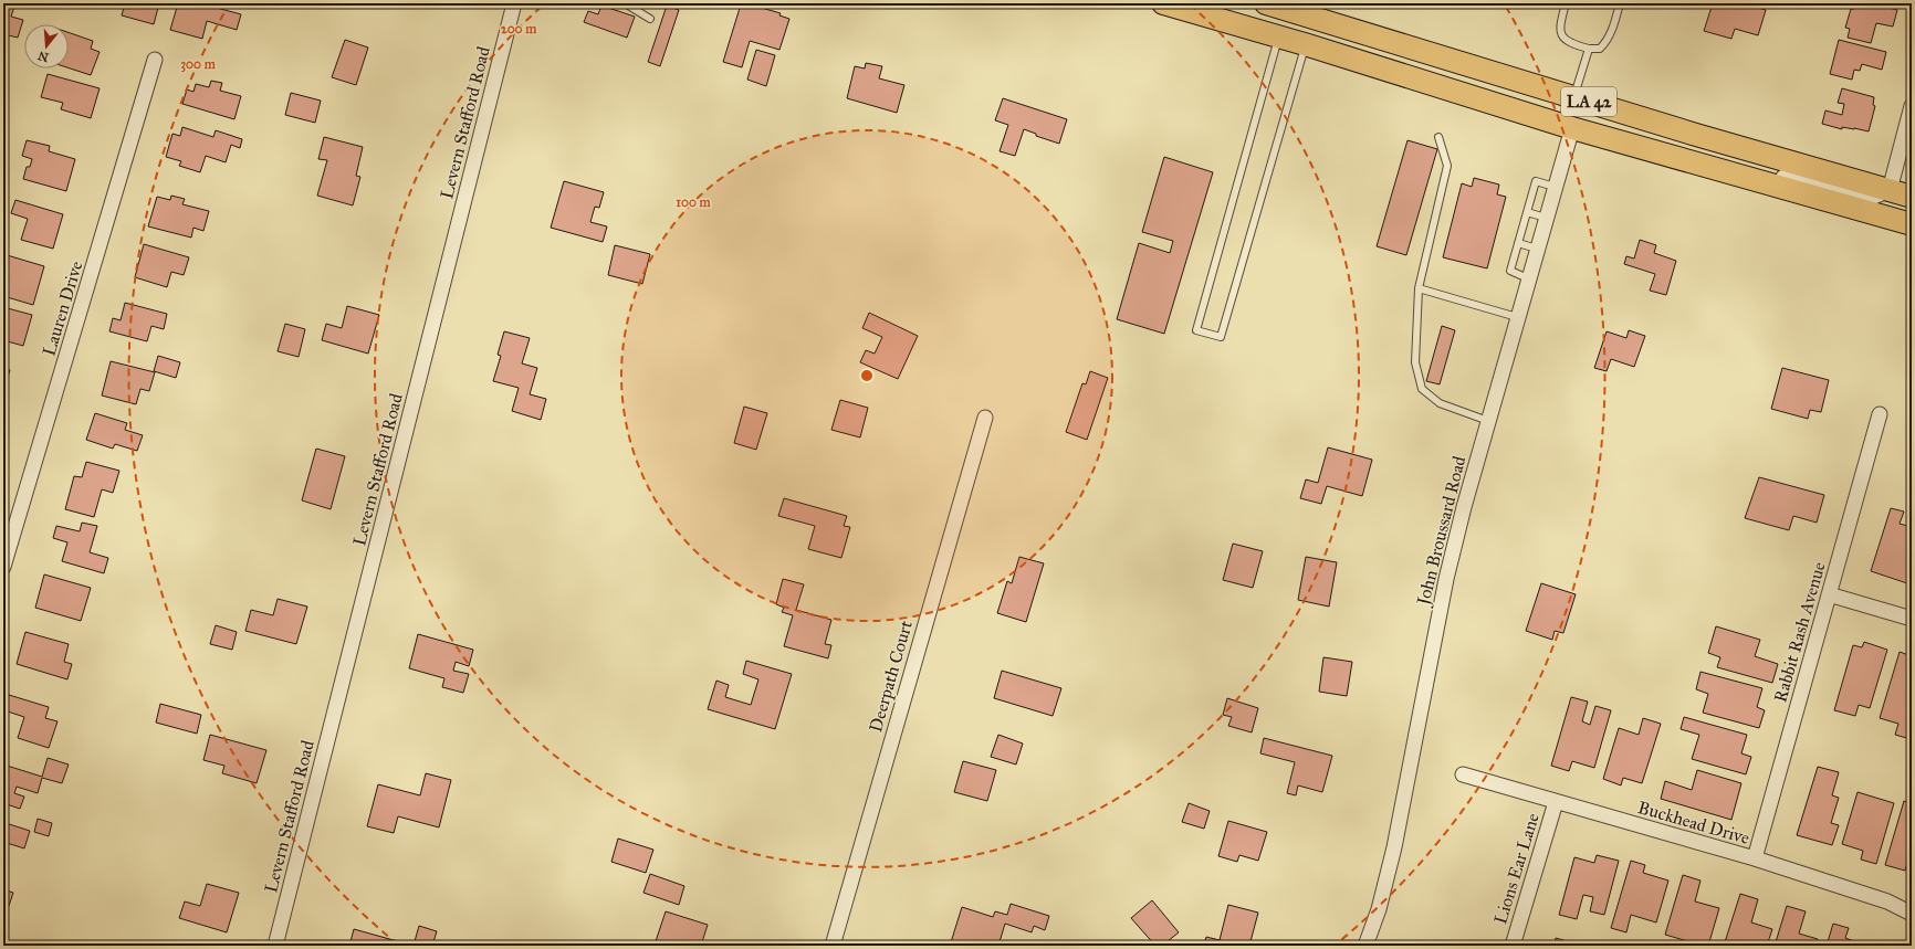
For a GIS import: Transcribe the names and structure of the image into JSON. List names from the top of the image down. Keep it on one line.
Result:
{"streets":{"main road":["LA 42"],"street":["Levern Stafford Road","Lauren Drive","John Broussard Road","Rabbit Rash Avenue","Deerpath Court","Buckhead Drive","Lions Ear Lane"]},"crossings":[["LA 42","John Broussard Road"],["Rabbit Rash Avenue","Buckhead Drive"],["Buckhead Drive","Lions Ear Lane"]],"north":"bottom","rings":["200 m","300 m","100 m"]}
